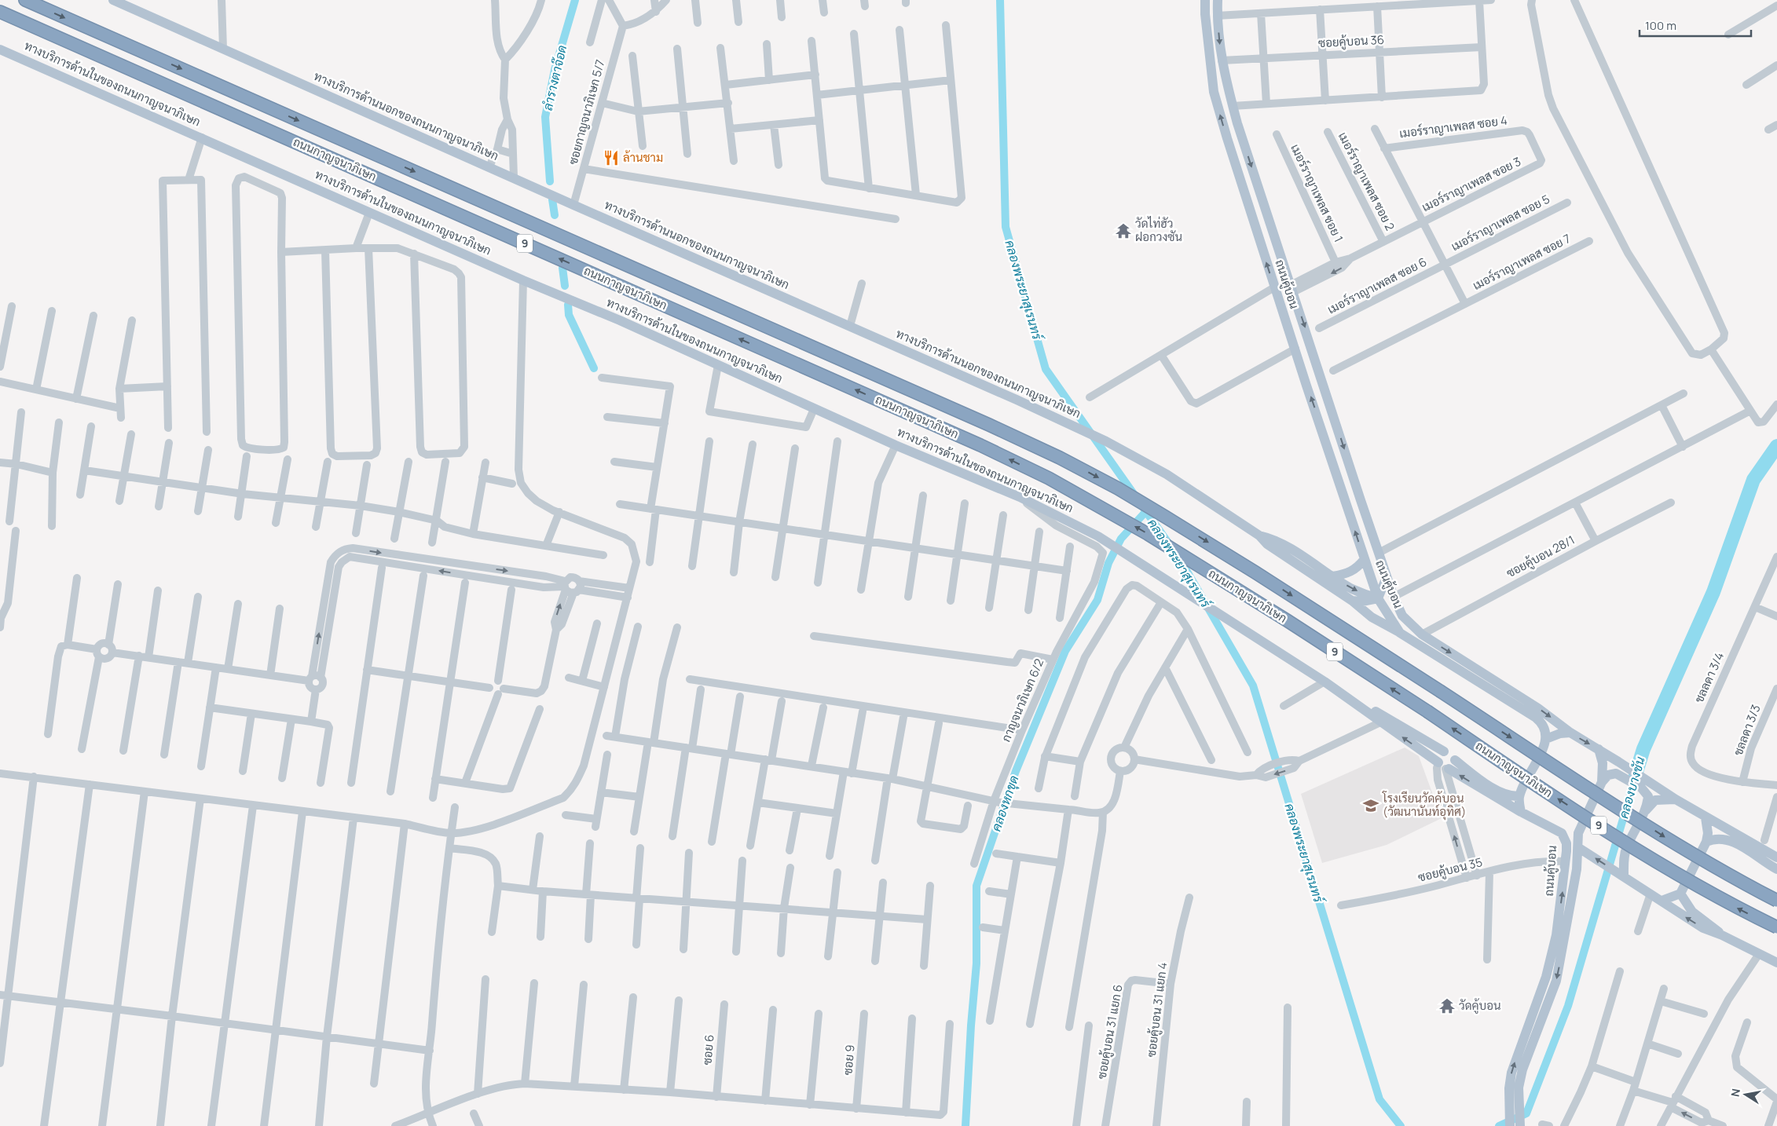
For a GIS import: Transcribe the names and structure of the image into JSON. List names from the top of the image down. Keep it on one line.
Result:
{"streets":{"highway":["ถนนกาญจนาภิเษก","9"],"main road":["ทางบริการด้านในของถนนกาญจนาภิเษก","ทางบริการด้านนอกของถนนกาญจนาภิเษก","ถนนคู้บอน"],"street":["ซอยคู้บอน 36","ซอยกาญจนาภิเษก 5/7","เมอร์ราญาเพลส ซอย 4","เมอร์ราญาเพลส ซอย 2","เมอร์ราญาเพลส ซอย 3","เมอร์ราญาเพลส ซอย 1","เมอร์ราญาเพลส ซอย 5","เมอร์ราญาเพลส ซอย 7","เมอร์ราญาเพลส ซอย 6","ซอยคู้บอน 28/1","ชลลดา 3/4","กาญจนาภิเษก 6/2","ชลลดา 3/3","ซอยคู้บอน 35","ซอยคู้บอน 31 แยก 4","ซอยคู้บอน 31 แยก 6","ซอย 6","ซอย 9"]},"crossings":[["ซอยคู้บอน 36","ถนนคู้บอน"],["ทางบริการด้านในของถนนกาญจนาภิเษก","ถนนคู้บอน"],["ทางบริการด้านในของถนนกาญจนาภิเษก","กาญจนาภิเษก 6/2"],["ซอยกาญจนาภิเษก 5/7","ทางบริการด้านนอกของถนนกาญจนาภิเษก"],["ทางบริการด้านนอกของถนนกาญจนาภิเษก","ถนนคู้บอน"],["เมอร์ราญาเพลส ซอย 4","เมอร์ราญาเพลส ซอย 3"],["เมอร์ราญาเพลส ซอย 5","เมอร์ราญาเพลส ซอย 6"],["ถนนคู้บอน","ซอยคู้บอน 28/1"],["ถนนคู้บอน","ซอยคู้บอน 35"],["ชลลดา 3/4","ชลลดา 3/3"],["ซอยคู้บอน 31 แยก 4","ซอยคู้บอน 31 แยก 6"]],"water":["ลำรางตาจ๊อด","คลองพระยาสุเรนทร์","คลองบางชัน","คลองหกขุด"],"places":{"restaurant":["ล้านชาม"],"temple":["วัดไท่ฮัว ฝอกวงซัน","วัดคู้บอน"],"school or university":["โรงเรียนวัดคู้บอน (วัฒนานันท์อุทิศ)"]},"scale_bar":"100 m","north":"left"}
